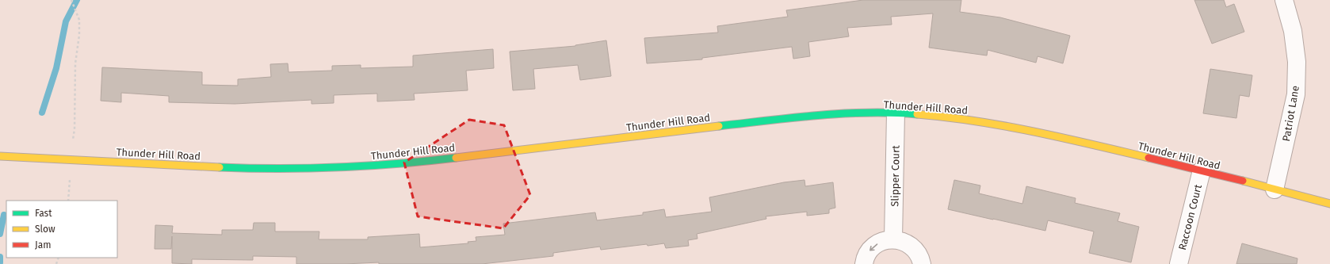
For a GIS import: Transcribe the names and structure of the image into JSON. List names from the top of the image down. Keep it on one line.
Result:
{"streets":{"street":["Thunder Hill Road","Patriot Lane","Slipper Court","Raccoon Court"]},"crossings":[["Thunder Hill Road","Patriot Lane"],["Thunder Hill Road","Slipper Court"],["Thunder Hill Road","Raccoon Court"]],"legend":["Fast","Slow","Jam"]}
